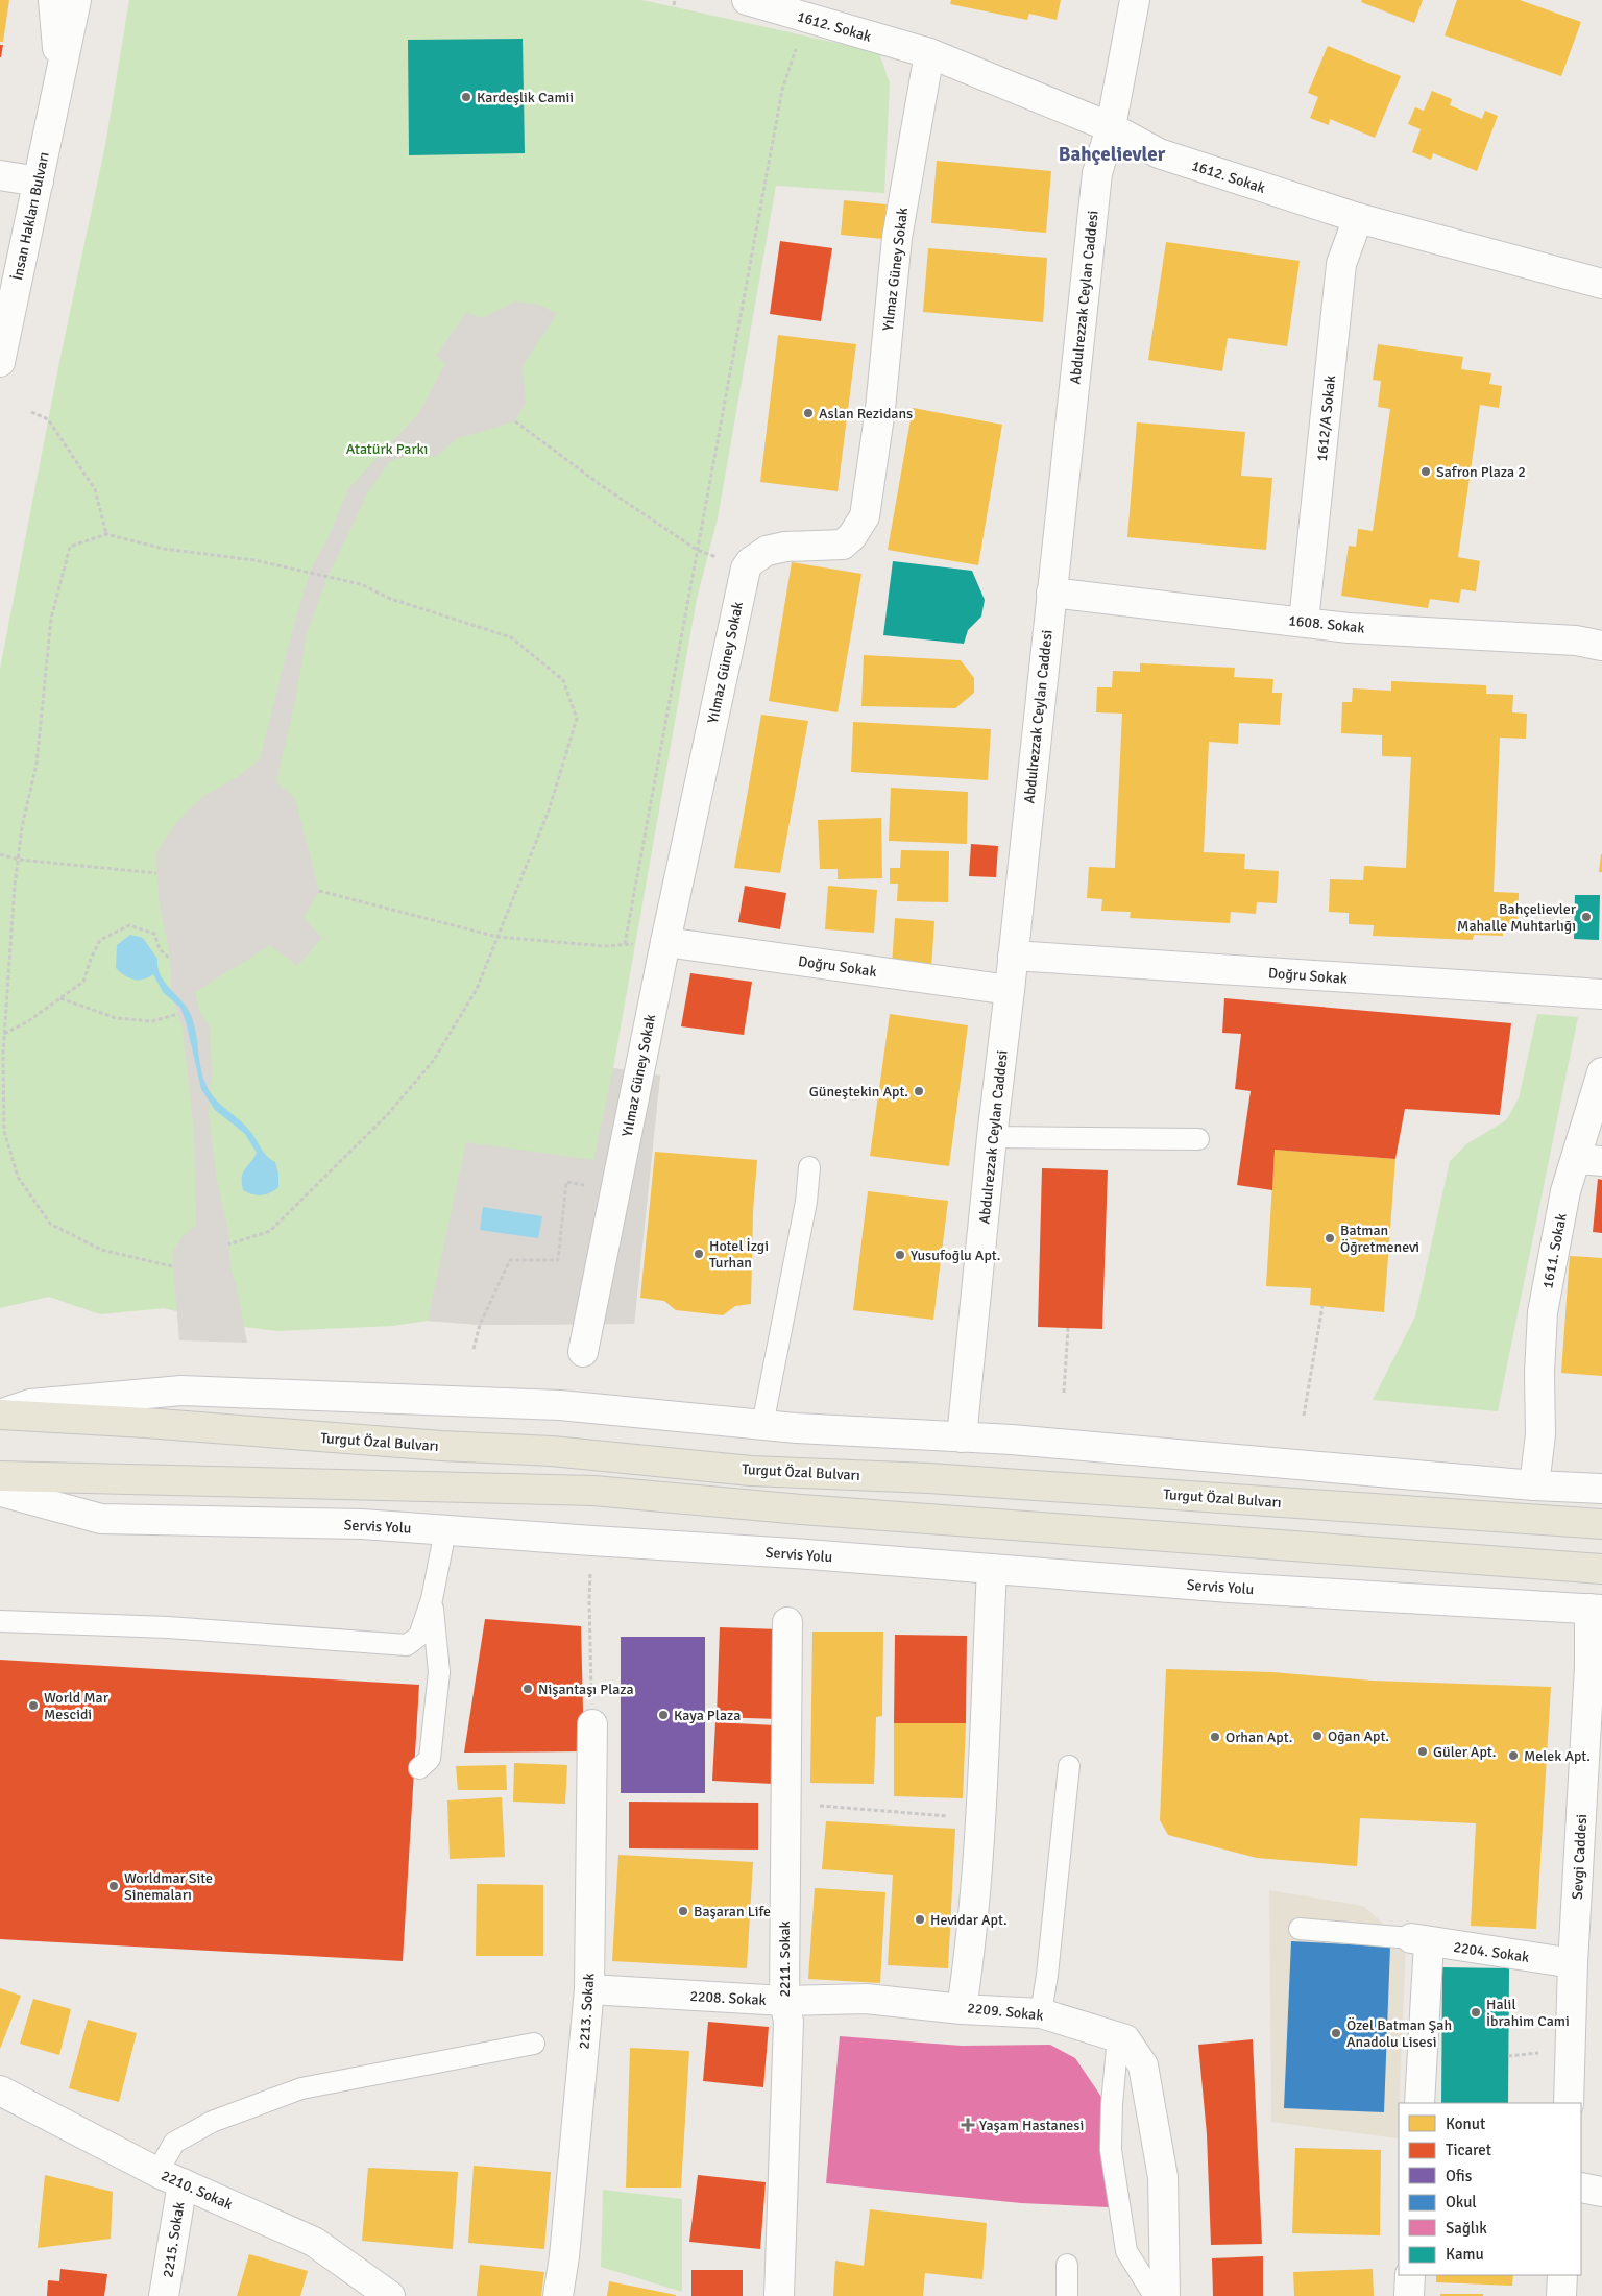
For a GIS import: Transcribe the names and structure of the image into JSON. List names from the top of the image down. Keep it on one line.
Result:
{"streets":{"main road":["Turgut Özal Bulvarı"],"street":["1612. Sokak","İnsan Hakları Bulvarı","Yılmaz Güney Sokak","Abdulrezzak Ceylan Caddesi","1612/A Sokak","1608. Sokak","Doğru Sokak","1611. Sokak","Servis Yolu","Sevgi Caddesi","2204. Sokak","2211. Sokak","2208. Sokak","2213. Sokak","2209. Sokak","2210. Sokak","2215. Sokak"]},"crossings":[["1612. Sokak","Yılmaz Güney Sokak"],["1612. Sokak","Abdulrezzak Ceylan Caddesi"],["1612. Sokak","1612/A Sokak"],["Yılmaz Güney Sokak","Doğru Sokak"],["Abdulrezzak Ceylan Caddesi","1608. Sokak"],["Abdulrezzak Ceylan Caddesi","Doğru Sokak"],["1612/A Sokak","1608. Sokak"],["Servis Yolu","Sevgi Caddesi"],["Servis Yolu","2209. Sokak"],["Sevgi Caddesi","2204. Sokak"],["2211. Sokak","2208. Sokak"],["2208. Sokak","2213. Sokak"],["2208. Sokak","2209. Sokak"],["2210. Sokak","2215. Sokak"]],"districts":["Bahçelievler"],"parks":["Atatürk Parkı"],"places":{"other":["Kardeşlik Camii","Aslan Rezidans","Safron Plaza 2","Bahçelievler Mahalle Muhtarlığı","Güneştekin Apt.","Batman Öğretmenevi","Hotel İzgi Turhan","Yusufoğlu Apt.","Nişantaşı Plaza","World Mar Mescidi","Kaya Plaza","Oğan Apt.","Orhan Apt.","Güler Apt.","Melek Apt.","Worldmar Site Sinemaları","Başaran Life","Hevidar Apt.","Halil İbrahim Cami","Özel Batman Şah Anadolu Lisesi"],"health":["Yaşam Hastanesi"]},"legend":["Konut","Ticaret","Ofis","Okul","Sağlık","Kamu"]}
